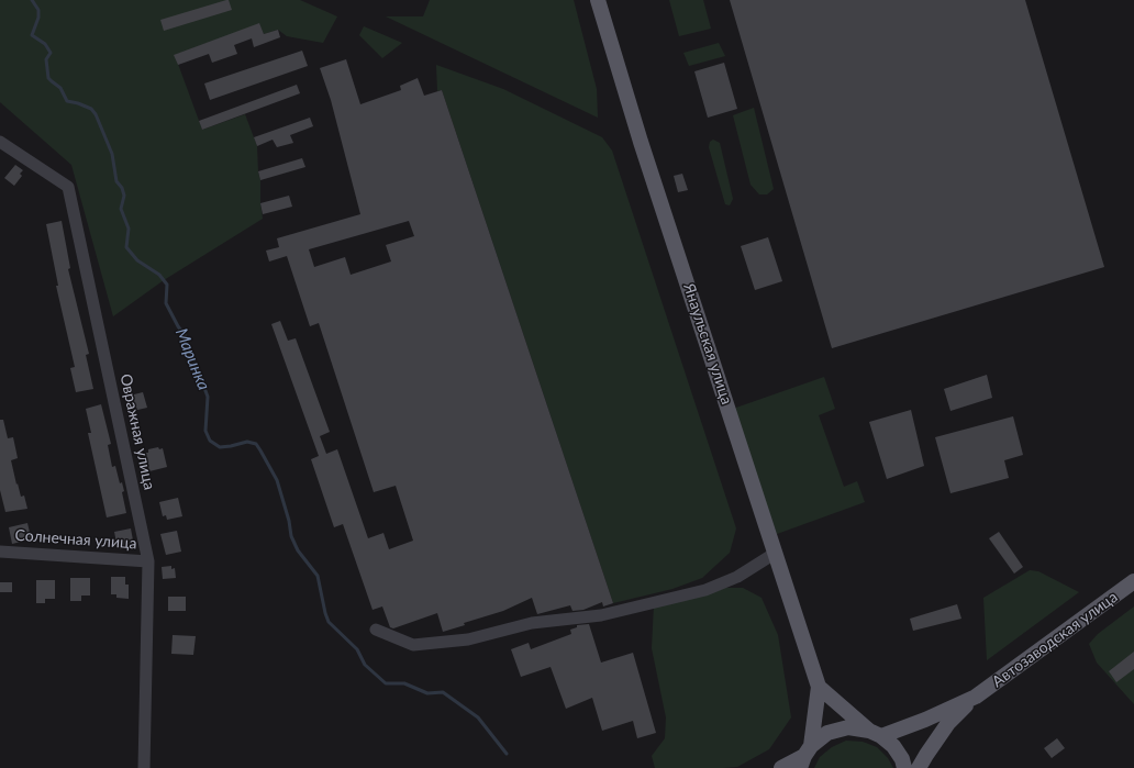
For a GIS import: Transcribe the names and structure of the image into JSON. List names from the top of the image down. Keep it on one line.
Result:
{"streets":{"main road":["Янаульская улица","Автозаводская улица"],"street":["Овражная улица","Солнечная улица"]},"crossings":[["Овражная улица","Солнечная улица"]],"water":["Маринка"]}
